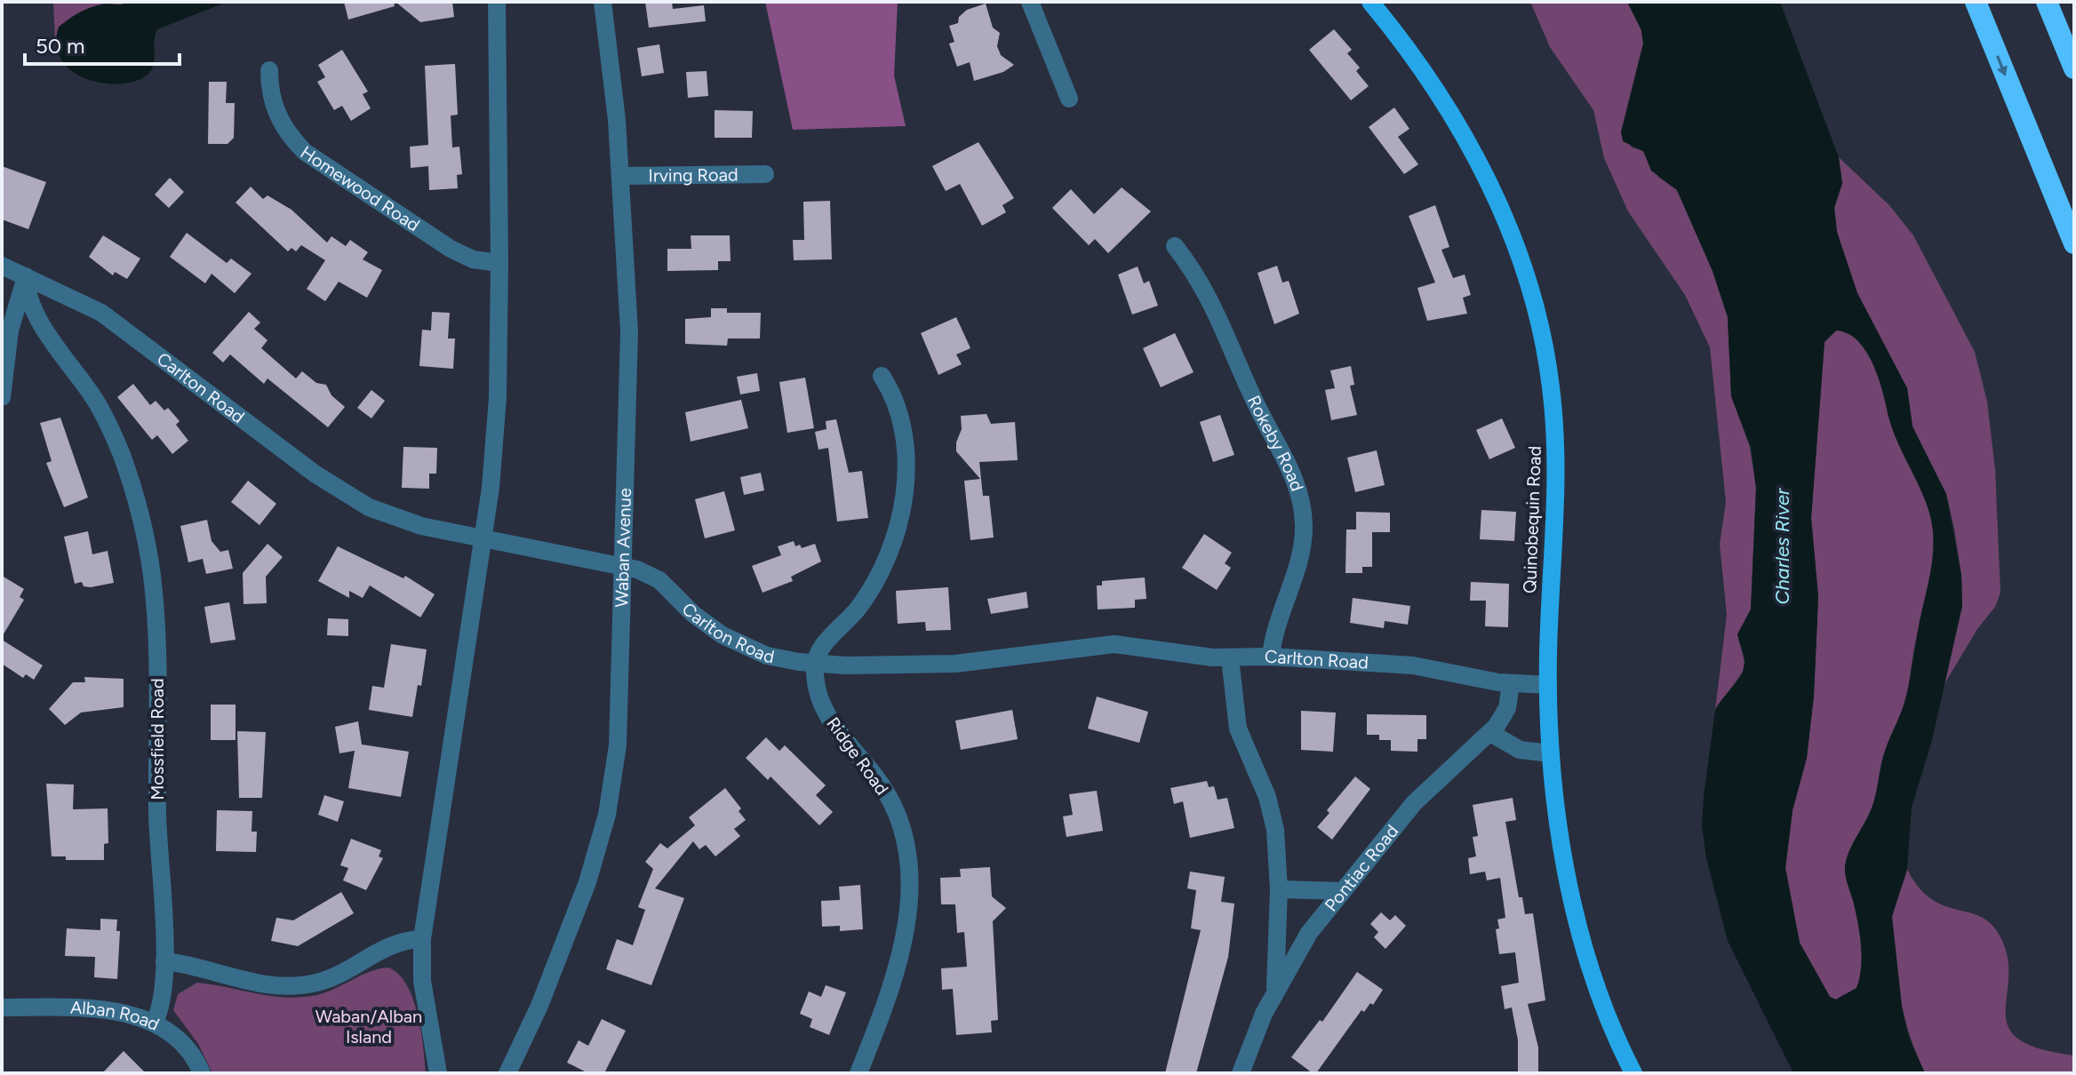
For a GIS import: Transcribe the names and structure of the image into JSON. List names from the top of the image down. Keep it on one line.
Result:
{"streets":{"main road":["Quinobequin Road"],"street":["Irving Road","Homewood Road","Carlton Road","Rokeby Road","Waban Avenue","Mossfield Road","Ridge Road","Pontiac Road","Alban Road"]},"crossings":[["Irving Road","Waban Avenue"],["Carlton Road","Rokeby Road"],["Carlton Road","Quinobequin Road"],["Carlton Road","Waban Avenue"],["Carlton Road","Mossfield Road"],["Carlton Road","Ridge Road"],["Carlton Road","Pontiac Road"],["Mossfield Road","Alban Road"]],"water":["Charles River"],"parks":["Waban/Alban Island"],"scale_bar":"50 m"}
